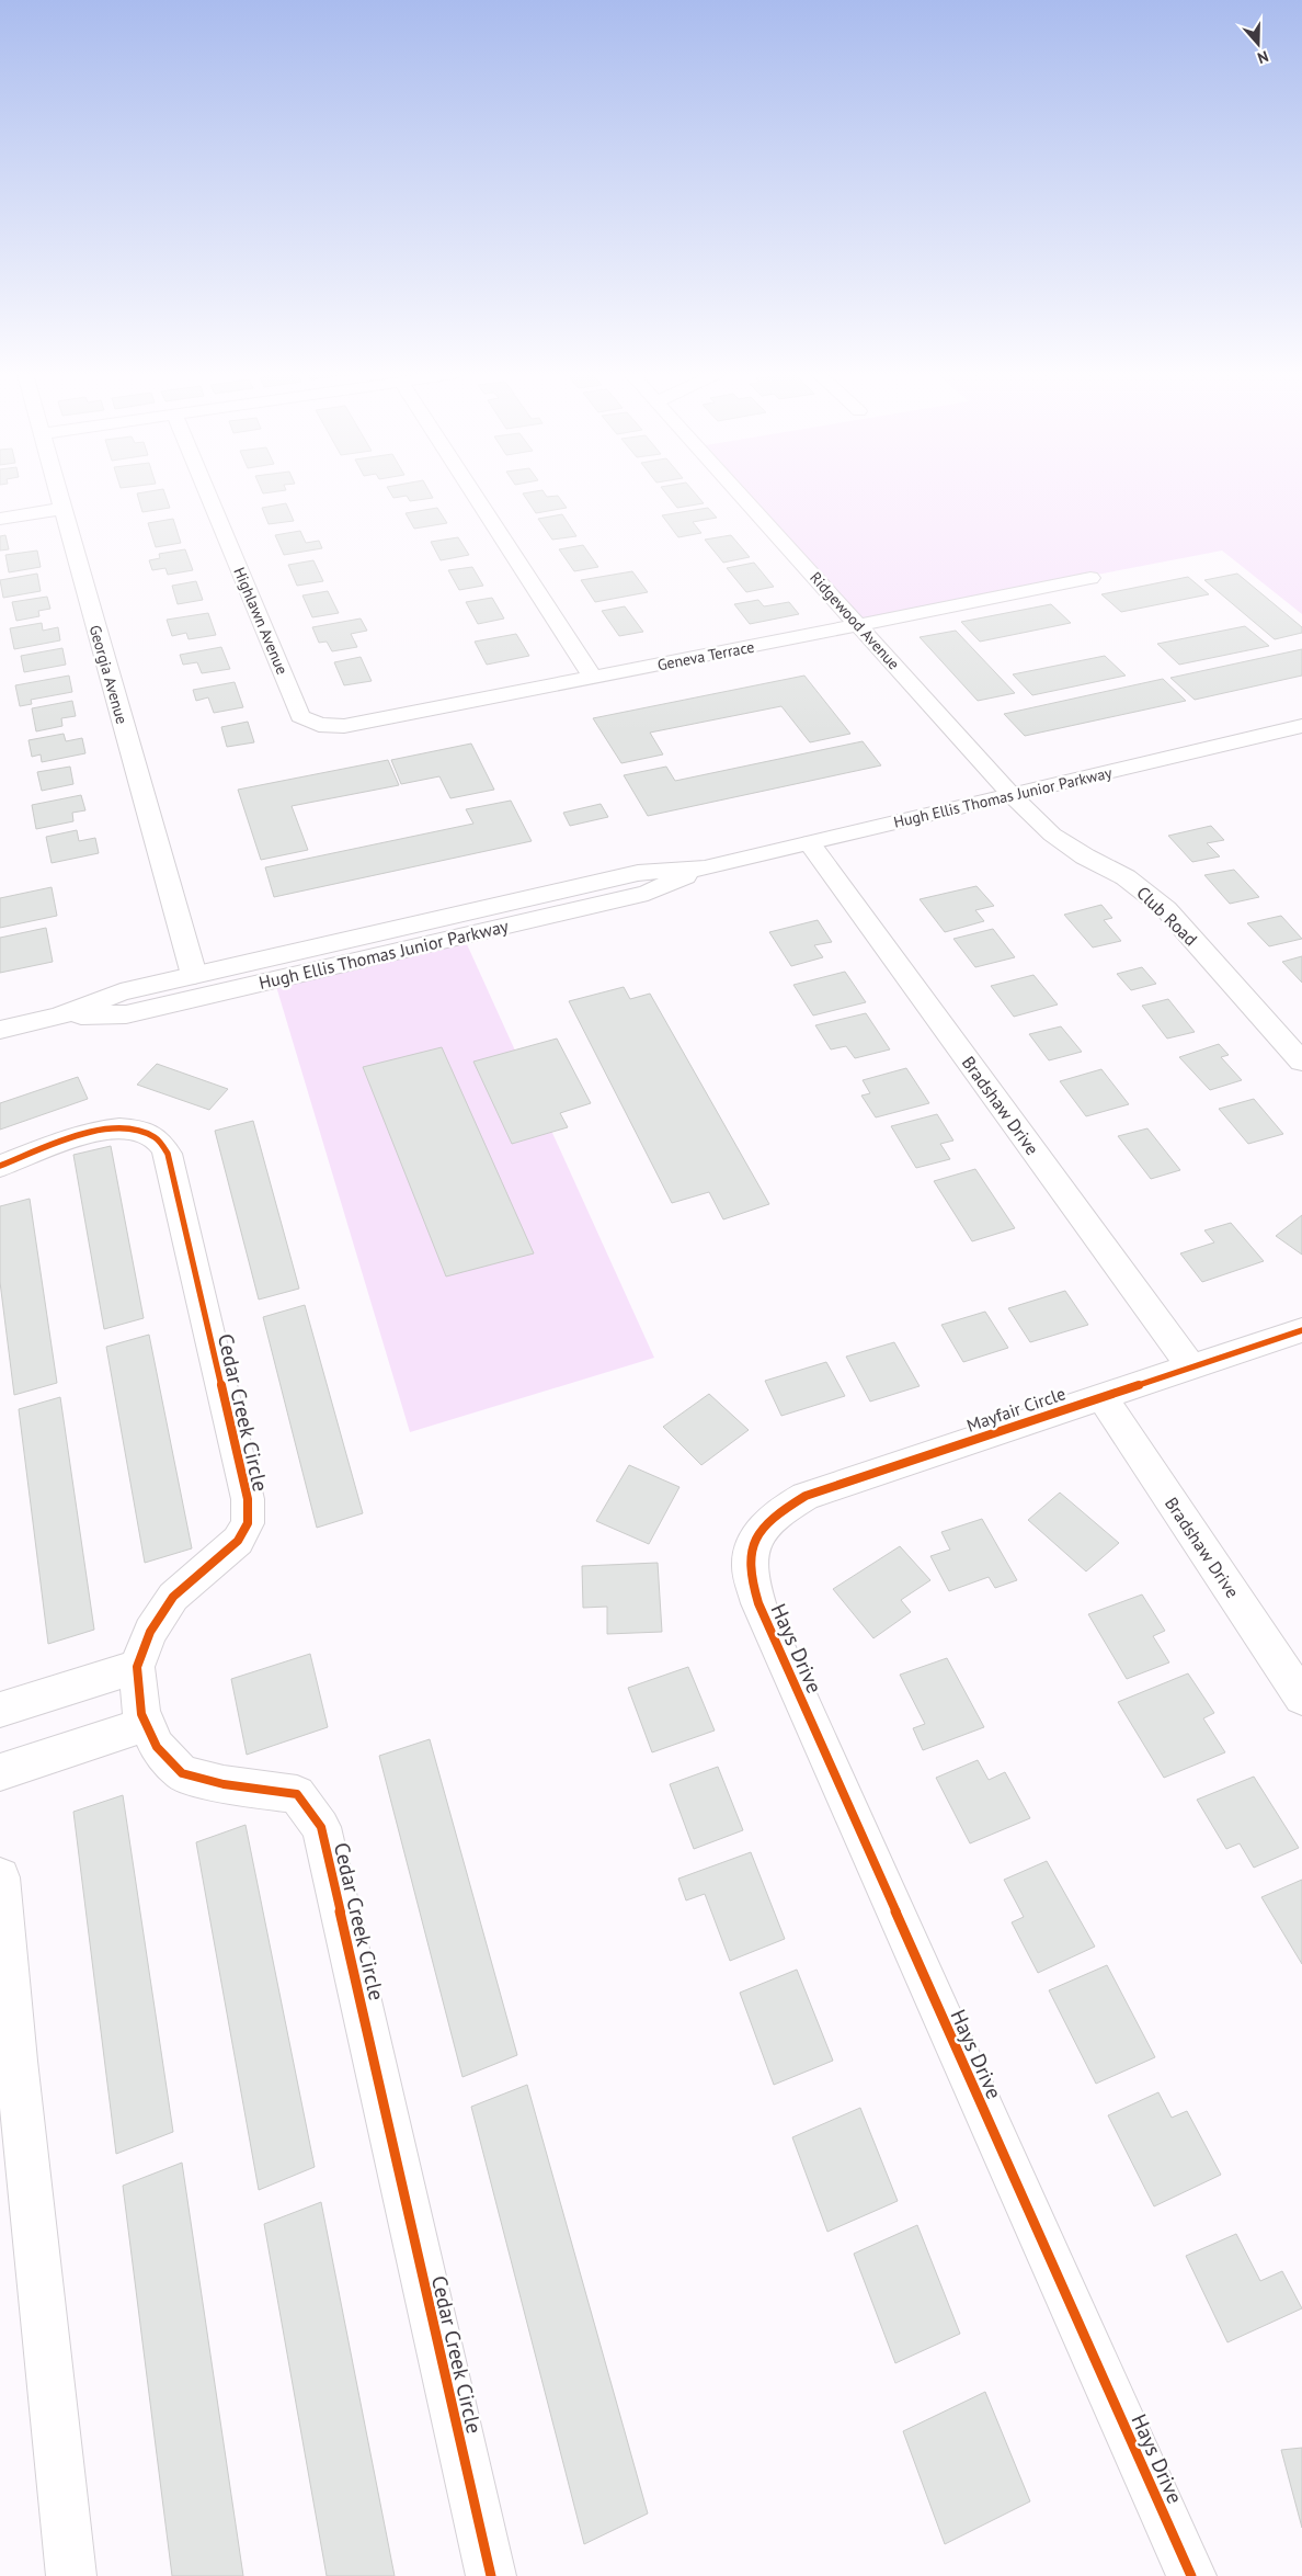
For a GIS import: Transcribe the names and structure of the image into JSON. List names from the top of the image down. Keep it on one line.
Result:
{"streets":{"street":["Highlawn Avenue","Ridgewood Avenue","Geneva Terrace","Georgia Avenue","Hugh Ellis Thomas Junior Parkway","Club Road","Bradshaw Drive","Mayfair Circle","Cedar Creek Circle","Hays Drive"]},"crossings":[["Highlawn Avenue","Geneva Terrace"],["Ridgewood Avenue","Geneva Terrace"],["Ridgewood Avenue","Hugh Ellis Thomas Junior Parkway"],["Ridgewood Avenue","Club Road"],["Georgia Avenue","Hugh Ellis Thomas Junior Parkway"],["Hugh Ellis Thomas Junior Parkway","Club Road"],["Hugh Ellis Thomas Junior Parkway","Bradshaw Drive"],["Bradshaw Drive","Mayfair Circle"],["Mayfair Circle","Hays Drive"]],"north":"bottom"}
